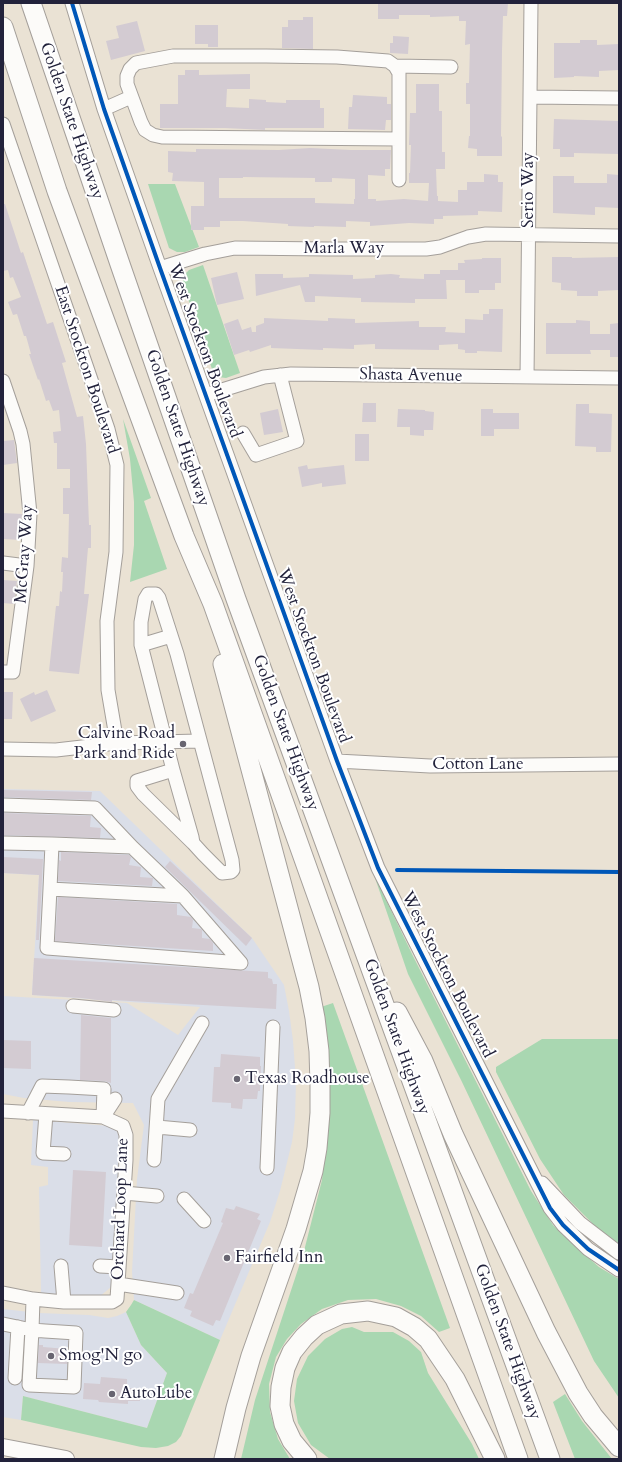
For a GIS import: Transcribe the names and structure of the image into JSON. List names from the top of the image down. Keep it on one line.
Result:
{"streets":{"highway":["Golden State Highway"],"street":["Serio Way","Marla Way","West Stockton Boulevard","East Stockton Boulevard","Shasta Avenue","McGray Way","Cotton Lane","Orchard Loop Lane"]},"crossings":[["Serio Way","Marla Way"],["Serio Way","Shasta Avenue"],["Marla Way","West Stockton Boulevard"],["West Stockton Boulevard","Shasta Avenue"],["West Stockton Boulevard","Cotton Lane"]],"places":["Calvine Road Park and Ride","Texas Roadhouse","Fairfield Inn","Smog'N go","AutoLube"]}
